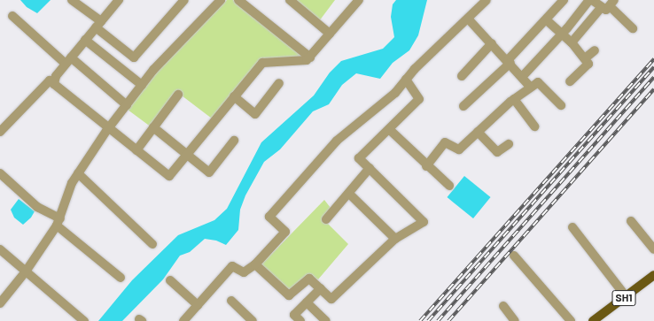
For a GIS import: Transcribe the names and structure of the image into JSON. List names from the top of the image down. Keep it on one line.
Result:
{"streets":{"main road":["SH1"]}}
